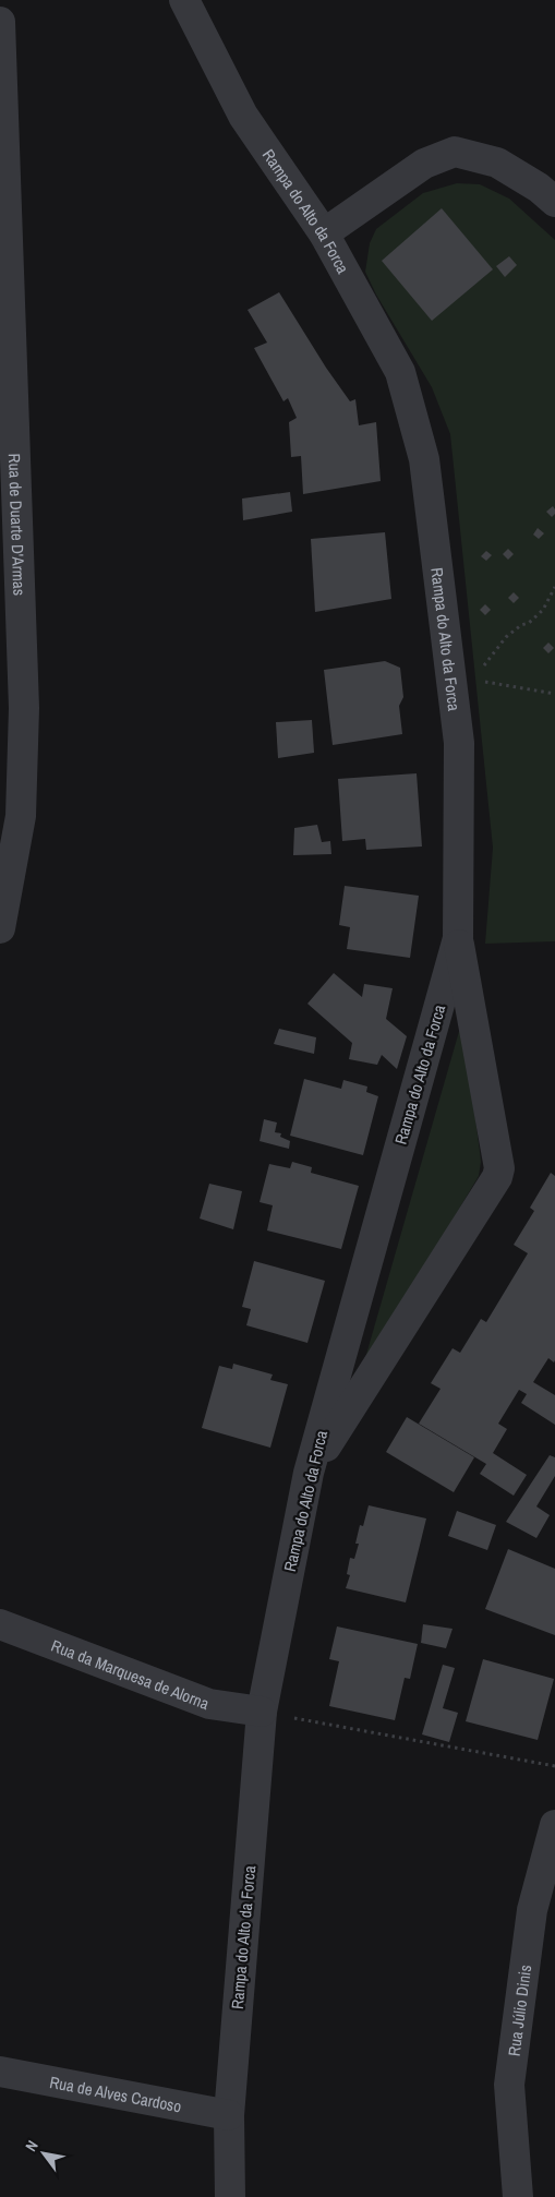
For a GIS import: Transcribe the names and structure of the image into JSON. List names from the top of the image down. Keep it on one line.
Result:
{"streets":{"street":["Rampa do Alto da Forca","Rua de Duarte D'Armas","Rua da Marquesa de Alorna","Rua Júlio Dinis","Rua de Alves Cardoso"]},"crossings":[["Rampa do Alto da Forca","Rua da Marquesa de Alorna"],["Rampa do Alto da Forca","Rua de Alves Cardoso"]],"north":"top left"}
